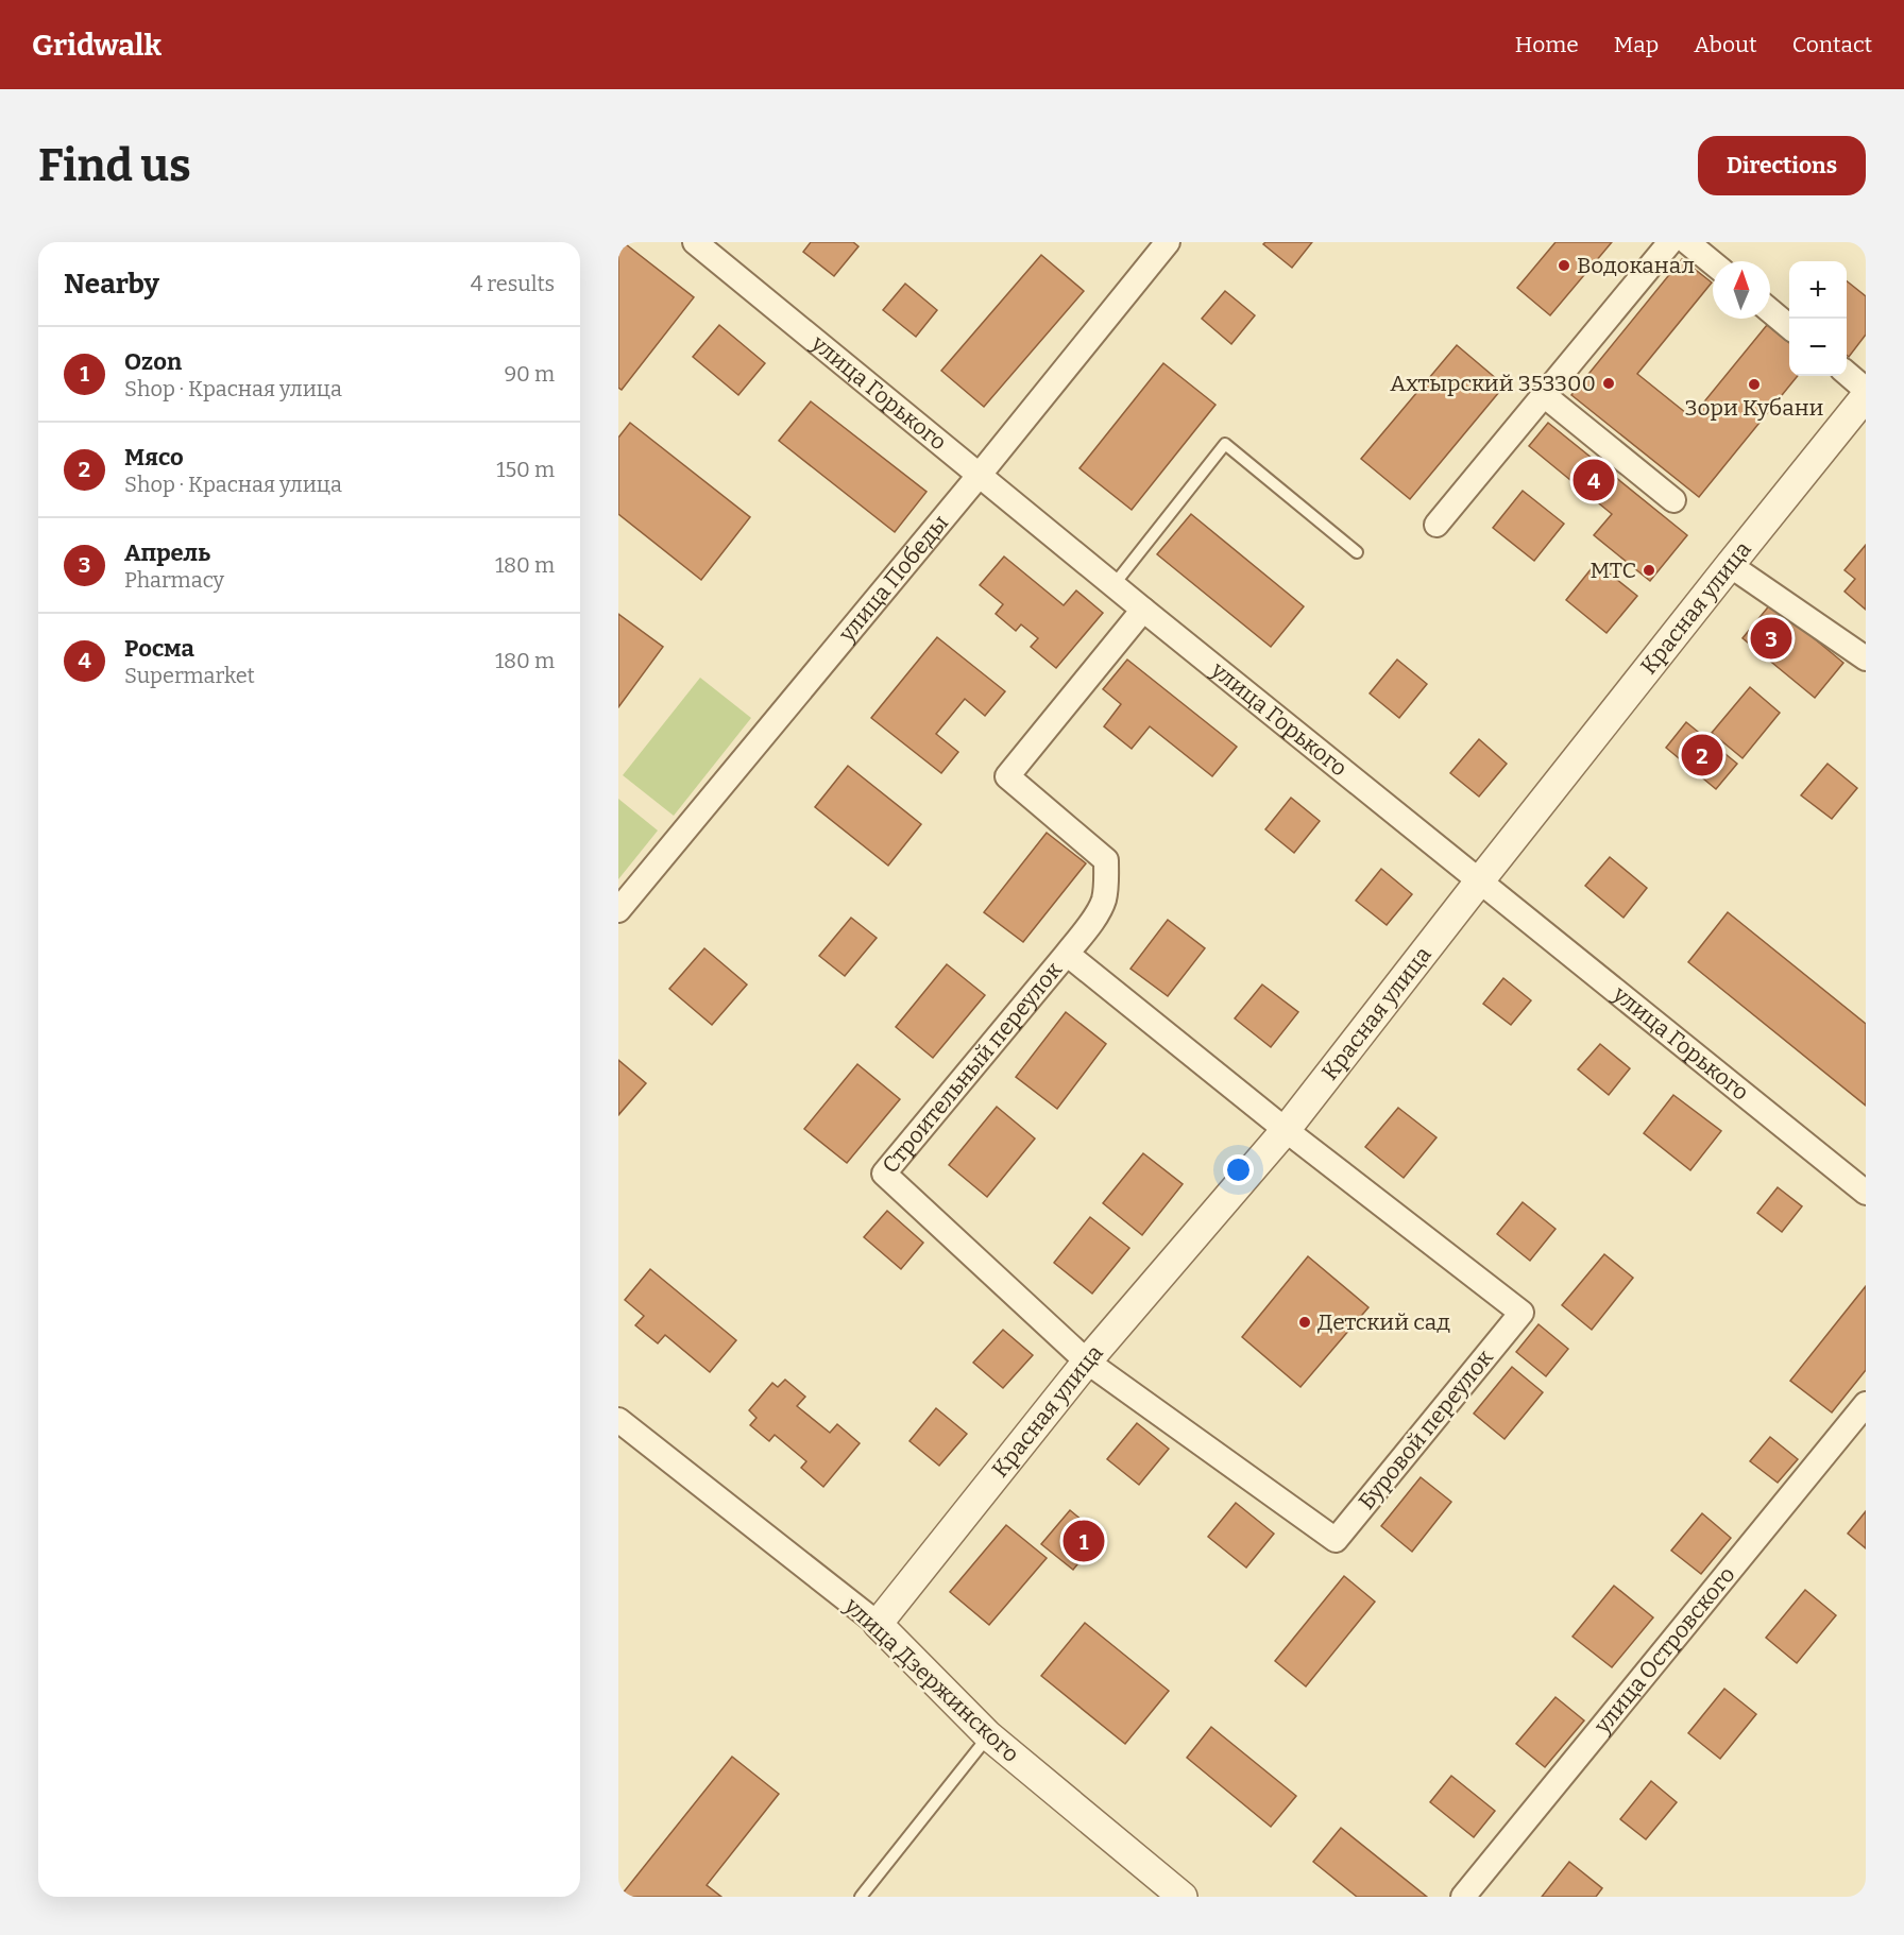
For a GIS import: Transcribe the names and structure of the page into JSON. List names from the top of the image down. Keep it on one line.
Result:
{"streets":{"street":["улица Горького","улица Победы","Красная улица","Строительный переулок","Буровой переулок","улица Островского","улица Дзержинского"]},"crossings":[["улица Горького","улица Победы"],["улица Горького","Красная улица"],["улица Горького","Строительный переулок"],["Красная улица","Строительный переулок"],["Красная улица","Буровой переулок"],["Красная улица","улица Дзержинского"],["Строительный переулок","Буровой переулок"]],"places":["Водоканал","Ахтырский 353300","Зори Кубани","МТС","Детский сад"],"north":"top","page":{"header":"Gridwalk","nav":["Home","Map","About","Contact"],"buttons":"Directions","title":"Find us","heading":["Nearby","4 results"],"map_buttons":["+","−"],"list":[{"mark":"1","name":"Ozon","note":"Shop · Красная улица","value":"90 m"},{"mark":"2","name":"Мясо","note":"Shop · Красная улица","value":"150 m"},{"mark":"3","name":"Апрель","note":"Pharmacy","value":"180 m"},{"mark":"4","name":"Росма","note":"Supermarket","value":"180 m"}],"pins":["4","3","2","1"]}}
